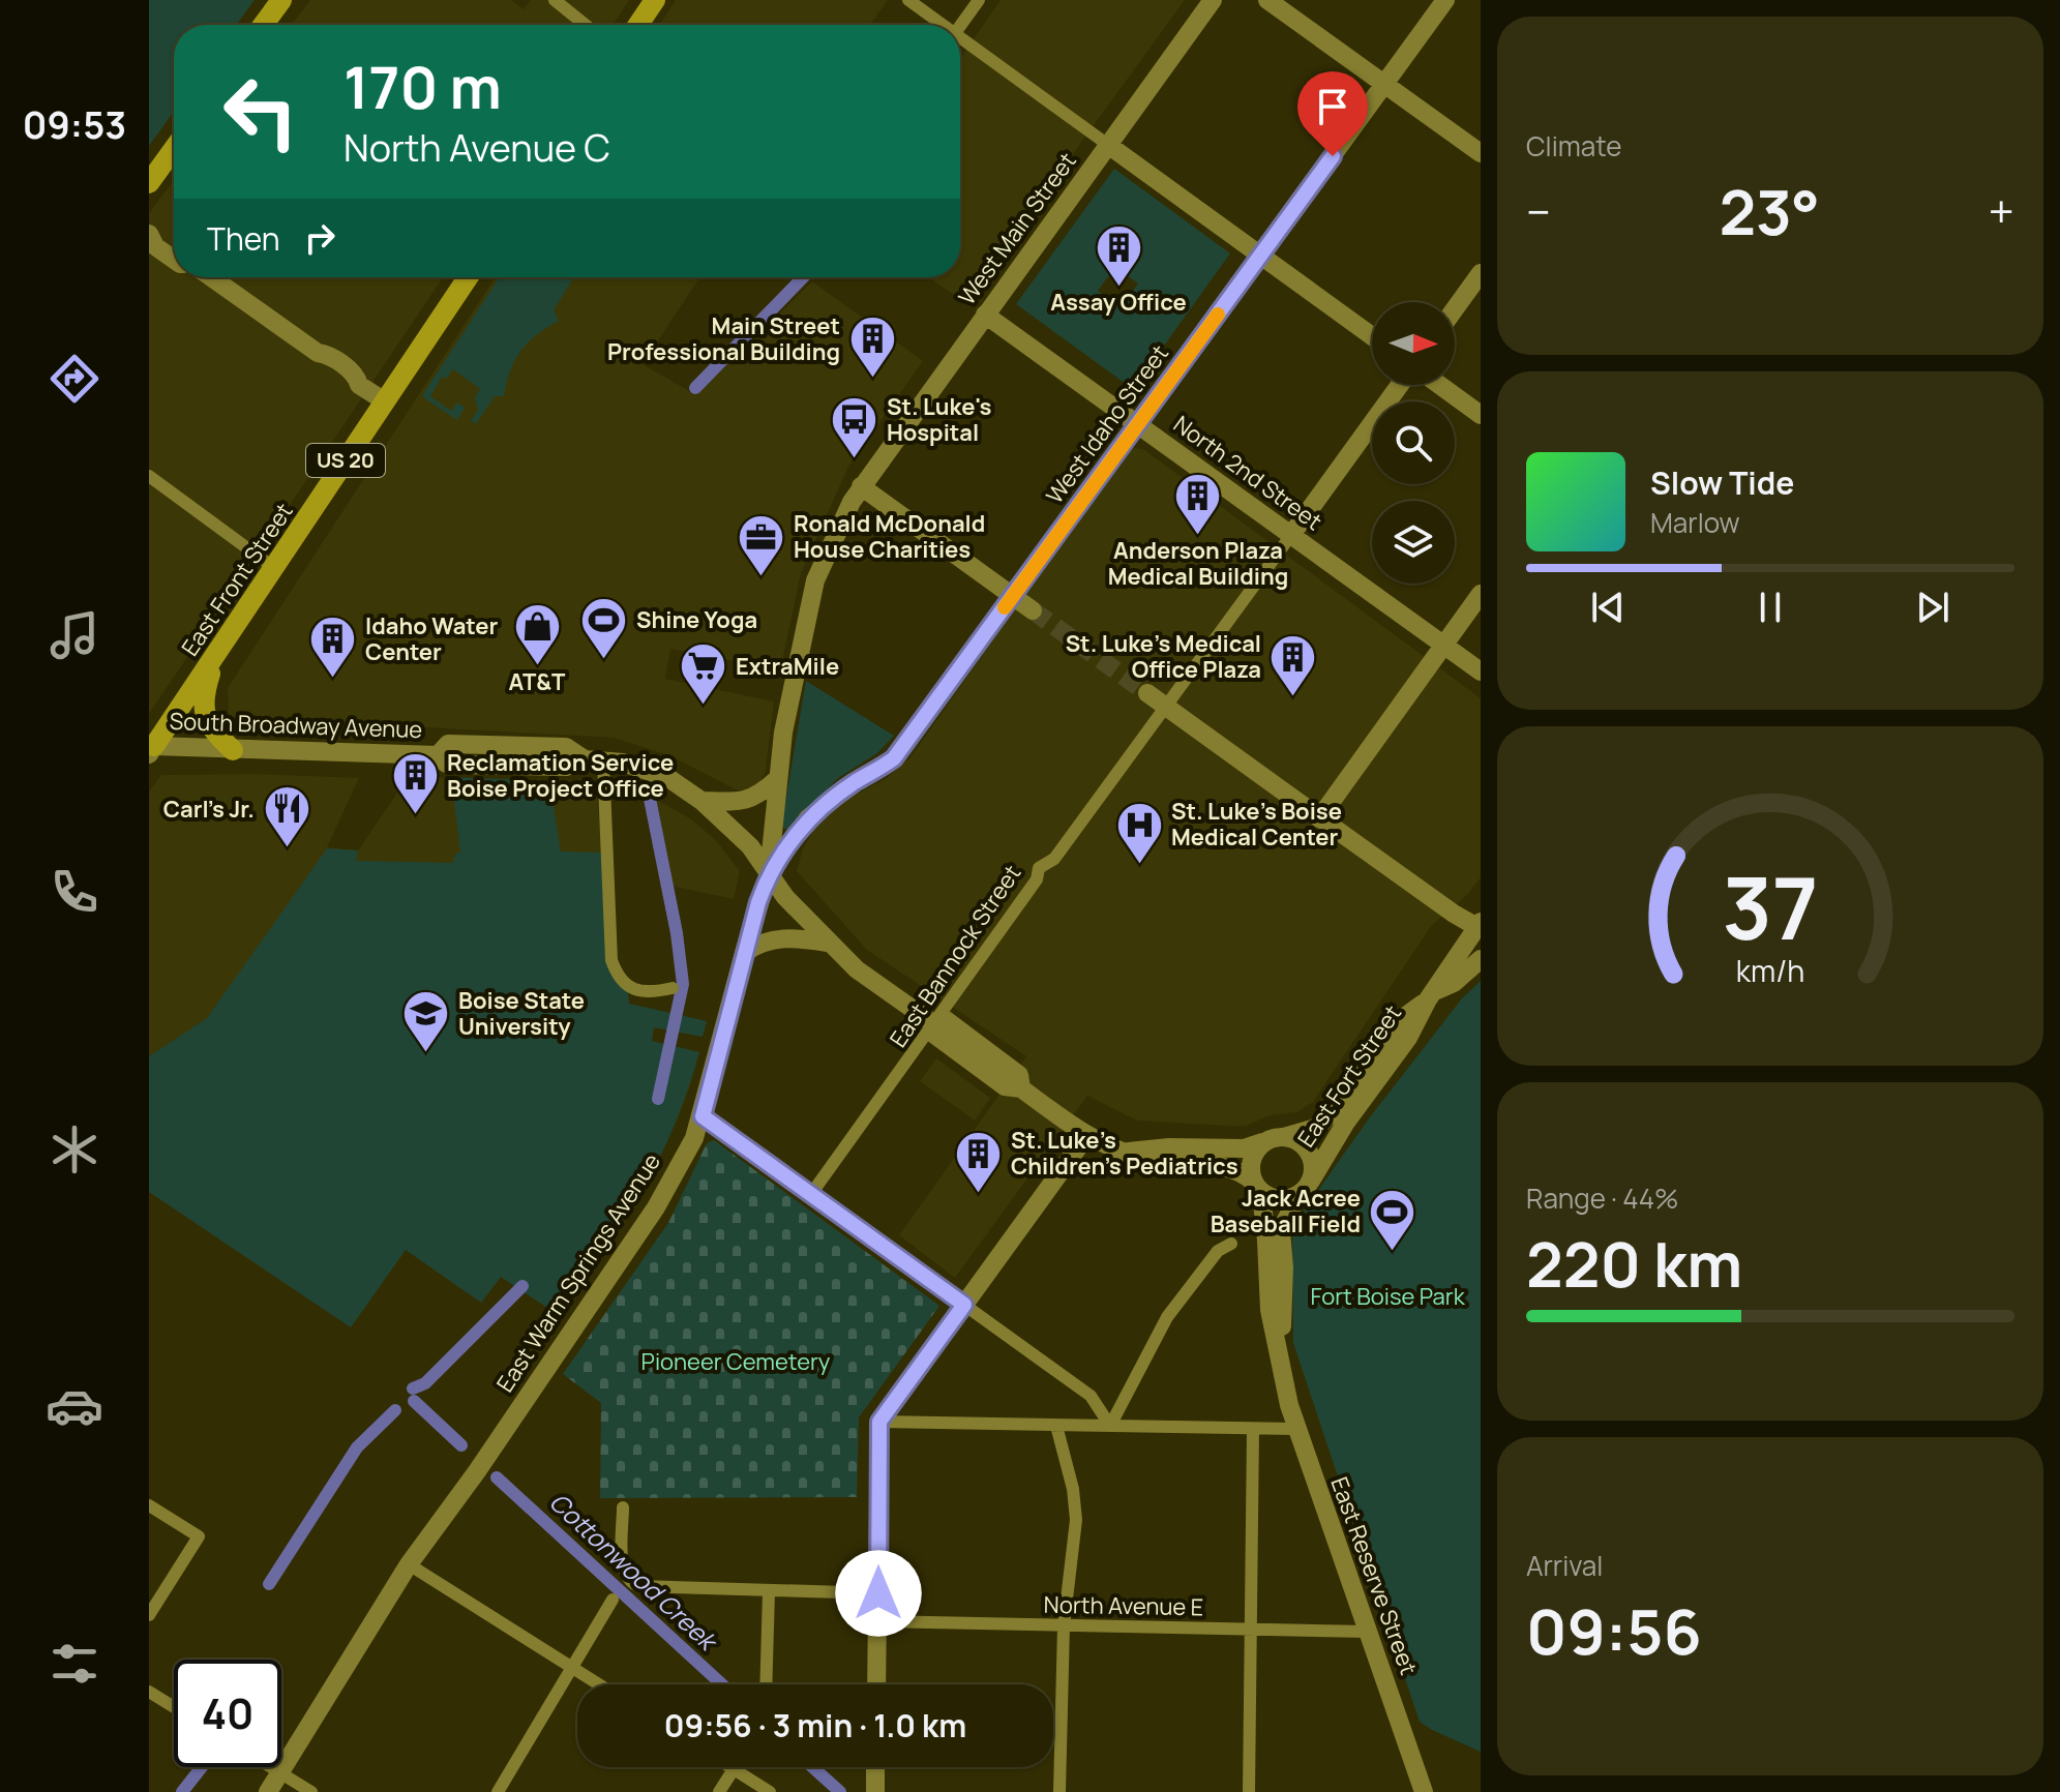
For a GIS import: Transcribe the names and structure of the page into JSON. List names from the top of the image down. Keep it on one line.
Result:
{"streets":{"main road":["US 20","East Front Street"],"street":["West Main Street","West Idaho Street","North 2nd Street","South Broadway Avenue","East Bannock Street","East Fort Street","East Warm Springs Avenue","East Reserve Street","North Avenue E"]},"crossings":[["West Main Street","North 2nd Street"],["West Main Street","East Warm Springs Avenue"],["West Idaho Street","North 2nd Street"],["West Idaho Street","South Broadway Avenue"],["West Idaho Street","East Warm Springs Avenue"],["North 2nd Street","East Bannock Street"],["East Front Street","South Broadway Avenue"],["South Broadway Avenue","East Bannock Street"],["South Broadway Avenue","East Warm Springs Avenue"],["East Fort Street","East Reserve Street"],["East Reserve Street","North Avenue E"]],"water":["Cottonwood Creek"],"parks":["Fort Boise Park","Pioneer Cemetery"],"places":{"building":["Assay Office","Main Street Professional Building","Anderson Plaza Medical Building","Idaho Water Center","St. Luke's Medical Office Plaza","Reclamation Service Boise Project Office","St. Luke’s Children’s Pediatrics"],"bus stop":["St. Luke's Hospital"],"office":["Ronald McDonald House Charities"],"sports":["Shine Yoga","Jack Acree Baseball Field"],"shop":["AT&T"],"supermarket":["ExtraMile"],"restaurant":["Carl's Jr."],"hospital":["St. Luke's Boise Medical Center"],"school or university":["Boise State University"]},"north":"right","page":{"tabs":"09:53","tile":["Climate",["Range · 44%","220 km"],["Arrival","09:56"]],"turn":["170 m","North Avenue C"],"heat":["−","23°","+"],"then":"Then","song":["Slow Tide","Marlow"],"limit":"40","trip":"09:56 · 3 min · 1.0 km","gauge":["37","km/h"]}}
